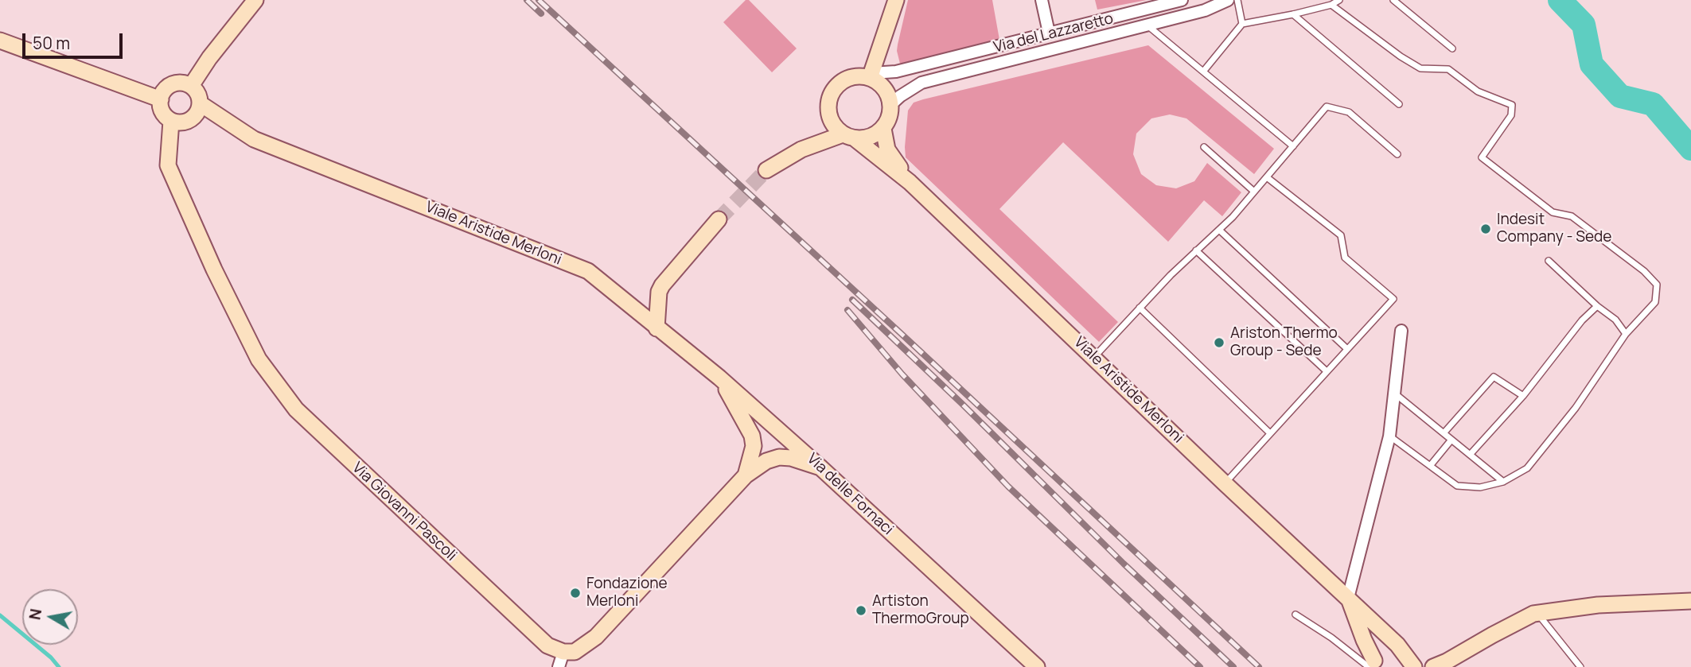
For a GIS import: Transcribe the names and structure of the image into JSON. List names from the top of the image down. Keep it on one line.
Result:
{"streets":{"main road":["Viale Aristide Merloni","Via delle Fornaci","Via Giovanni Pascoli"],"street":["Via del Lazzaretto"]},"crossings":[["Via del Lazzaretto","Viale Aristide Merloni"],["Viale Aristide Merloni","Via delle Fornaci"],["Viale Aristide Merloni","Via Giovanni Pascoli"],["Via delle Fornaci","Via Giovanni Pascoli"]],"places":["Indesit Company - Sede","Ariston Thermo Group - Sede","Fondazione Merloni","Artiston ThermoGroup"],"scale_bar":"50 m","north":"left"}
